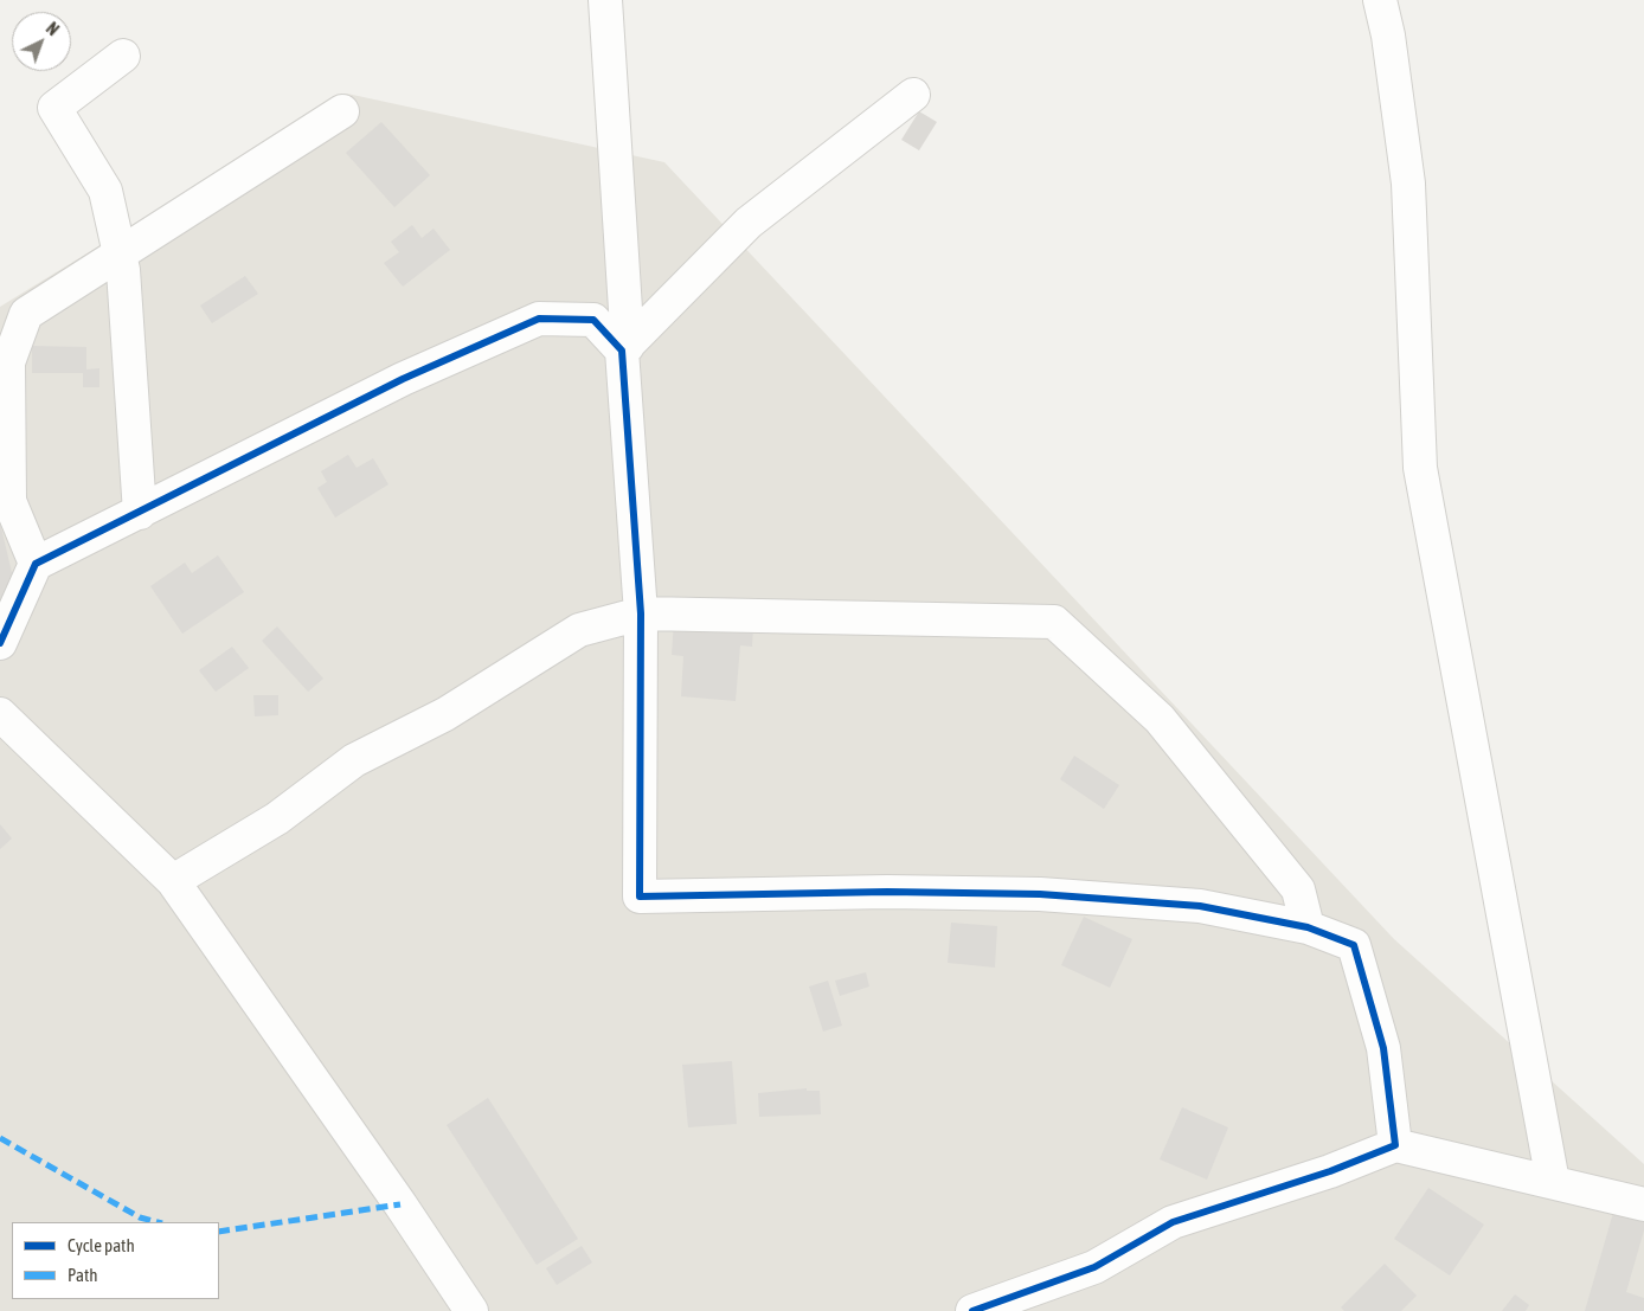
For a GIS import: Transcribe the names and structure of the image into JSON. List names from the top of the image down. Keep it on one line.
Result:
{"legend":["Cycle path","Path"],"north":"top right"}
